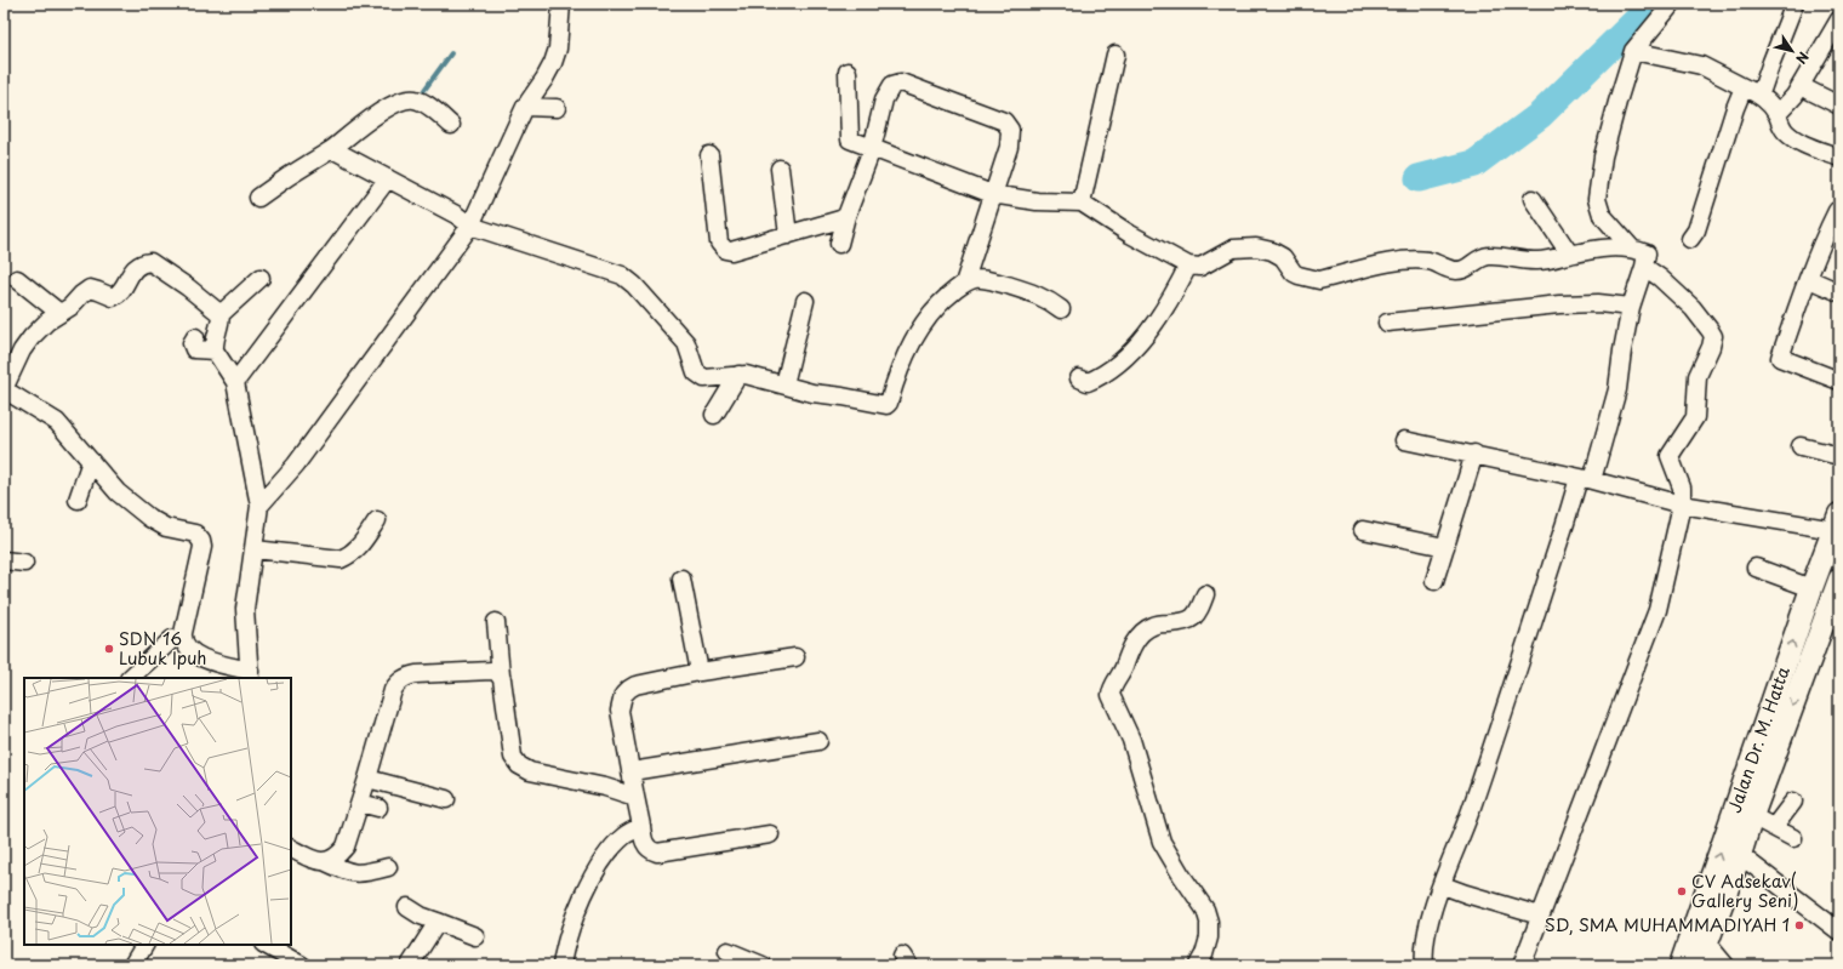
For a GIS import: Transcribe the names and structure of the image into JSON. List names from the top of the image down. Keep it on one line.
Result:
{"streets":{"main road":["Jalan Dr. M. Hatta"]},"places":["SDN 16 Lubuk Ipuh","CV Adsekav( Gallery Seni)","SD, SMA MUHAMMADIYAH 1"],"north":"bottom right"}
